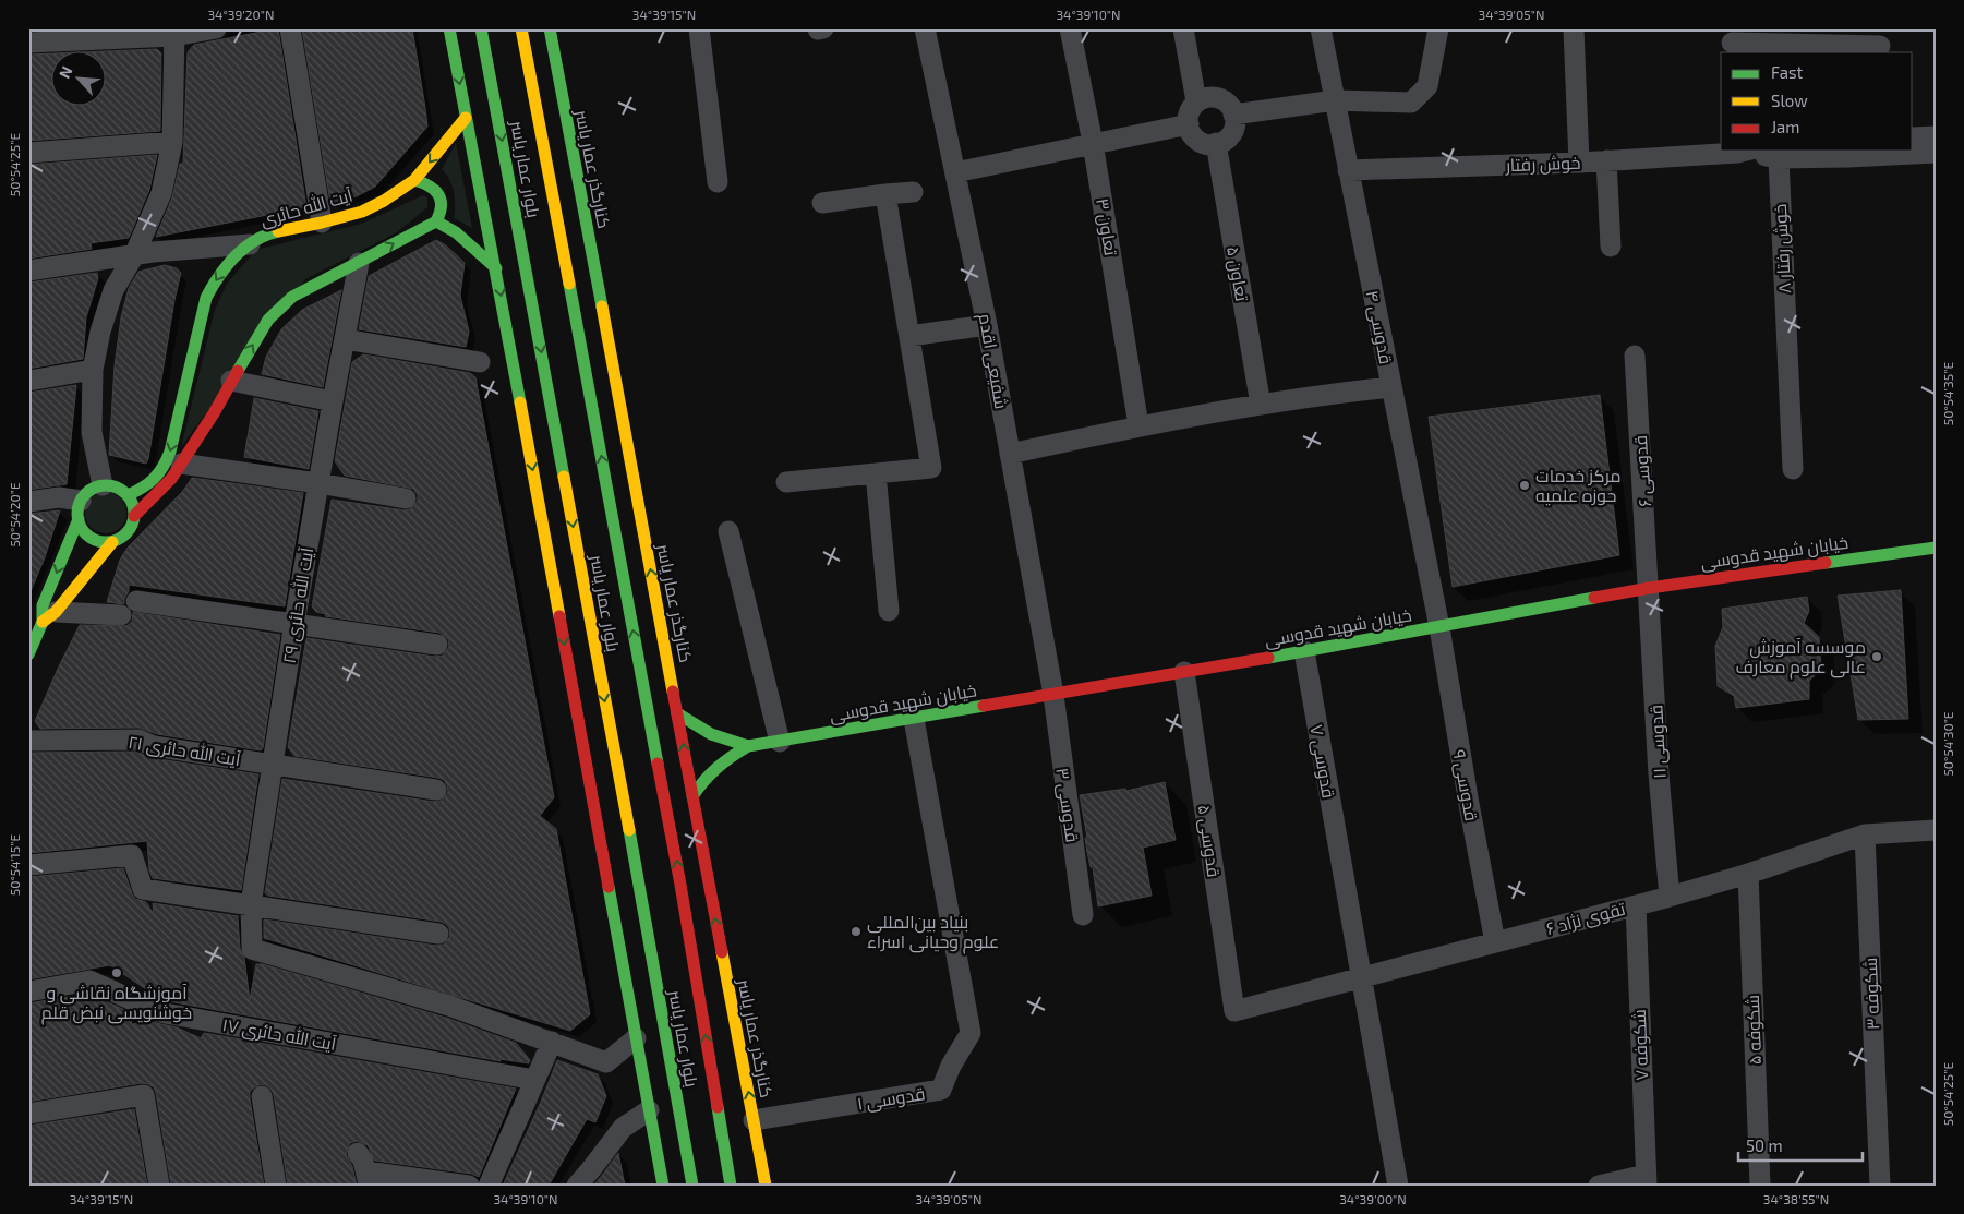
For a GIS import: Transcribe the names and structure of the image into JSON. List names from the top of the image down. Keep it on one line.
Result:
{"streets":{"main road":["بلوار عمار یاسر","کنارگذر عمار یاسر","آیت الله حائری","خیابان شهید قدوسی"],"street":["خوش رفتار","تعاون ۳","خوش رفتار ۸","تعاون ۵","قدوسی ۴","شفیعی اقدم","قدوسی ۶","آیت الله حائری ۲۹","قدوسی ۱۱","آیت الله حائری ۲۱","قدوسی ۷","قدوسی ۹","قدوسی ۳","قدوسی ۵","تقوی نژاد ۶","شکوفه ۳","شکوفه ۵","آیت الله حائری ۱۷","شکوفه ۷","قدوسی ۱"]},"crossings":[["خوش رفتار","خوش رفتار ۸"],["خوش رفتار","قدوسی ۴"],["کنارگذر عمار یاسر","قدوسی ۱"],["قدوسی ۴","خیابان شهید قدوسی"],["قدوسی ۴","قدوسی ۹"],["شفیعی اقدم","خیابان شهید قدوسی"],["شفیعی اقدم","قدوسی ۳"],["قدوسی ۶","خیابان شهید قدوسی"],["قدوسی ۶","قدوسی ۱۱"],["خیابان شهید قدوسی","قدوسی ۱۱"],["خیابان شهید قدوسی","قدوسی ۷"],["خیابان شهید قدوسی","قدوسی ۹"],["خیابان شهید قدوسی","قدوسی ۳"],["خیابان شهید قدوسی","قدوسی ۵"],["خیابان شهید قدوسی","قدوسی ۱"],["آیت الله حائری ۲۹","آیت الله حائری ۲۱"],["قدوسی ۱۱","تقوی نژاد ۶"],["قدوسی ۷","تقوی نژاد ۶"],["قدوسی ۹","تقوی نژاد ۶"],["قدوسی ۵","تقوی نژاد ۶"],["تقوی نژاد ۶","شکوفه ۳"],["تقوی نژاد ۶","شکوفه ۵"],["تقوی نژاد ۶","شکوفه ۷"]],"places":["مرکز خدمات حوزه علمیه","موسسه آموزش عالی علوم معارف","بنیاد بین‌المللی علوم وحیانی اسراء","آموزشگاه نقاشی و خوشنویسی نبض قلم"],"legend":["Fast","Slow","Jam"],"scale_bar":"50 m","north":"top left","coordinates":["34°39'20\"N","34°39'15\"N","34°39'10\"N","34°39'05\"N","50°54'25\"E","50°54'35\"E","50°54'20\"E","50°54'30\"E","50°54'15\"E","34°39'00\"N","34°38'55\"N"]}
